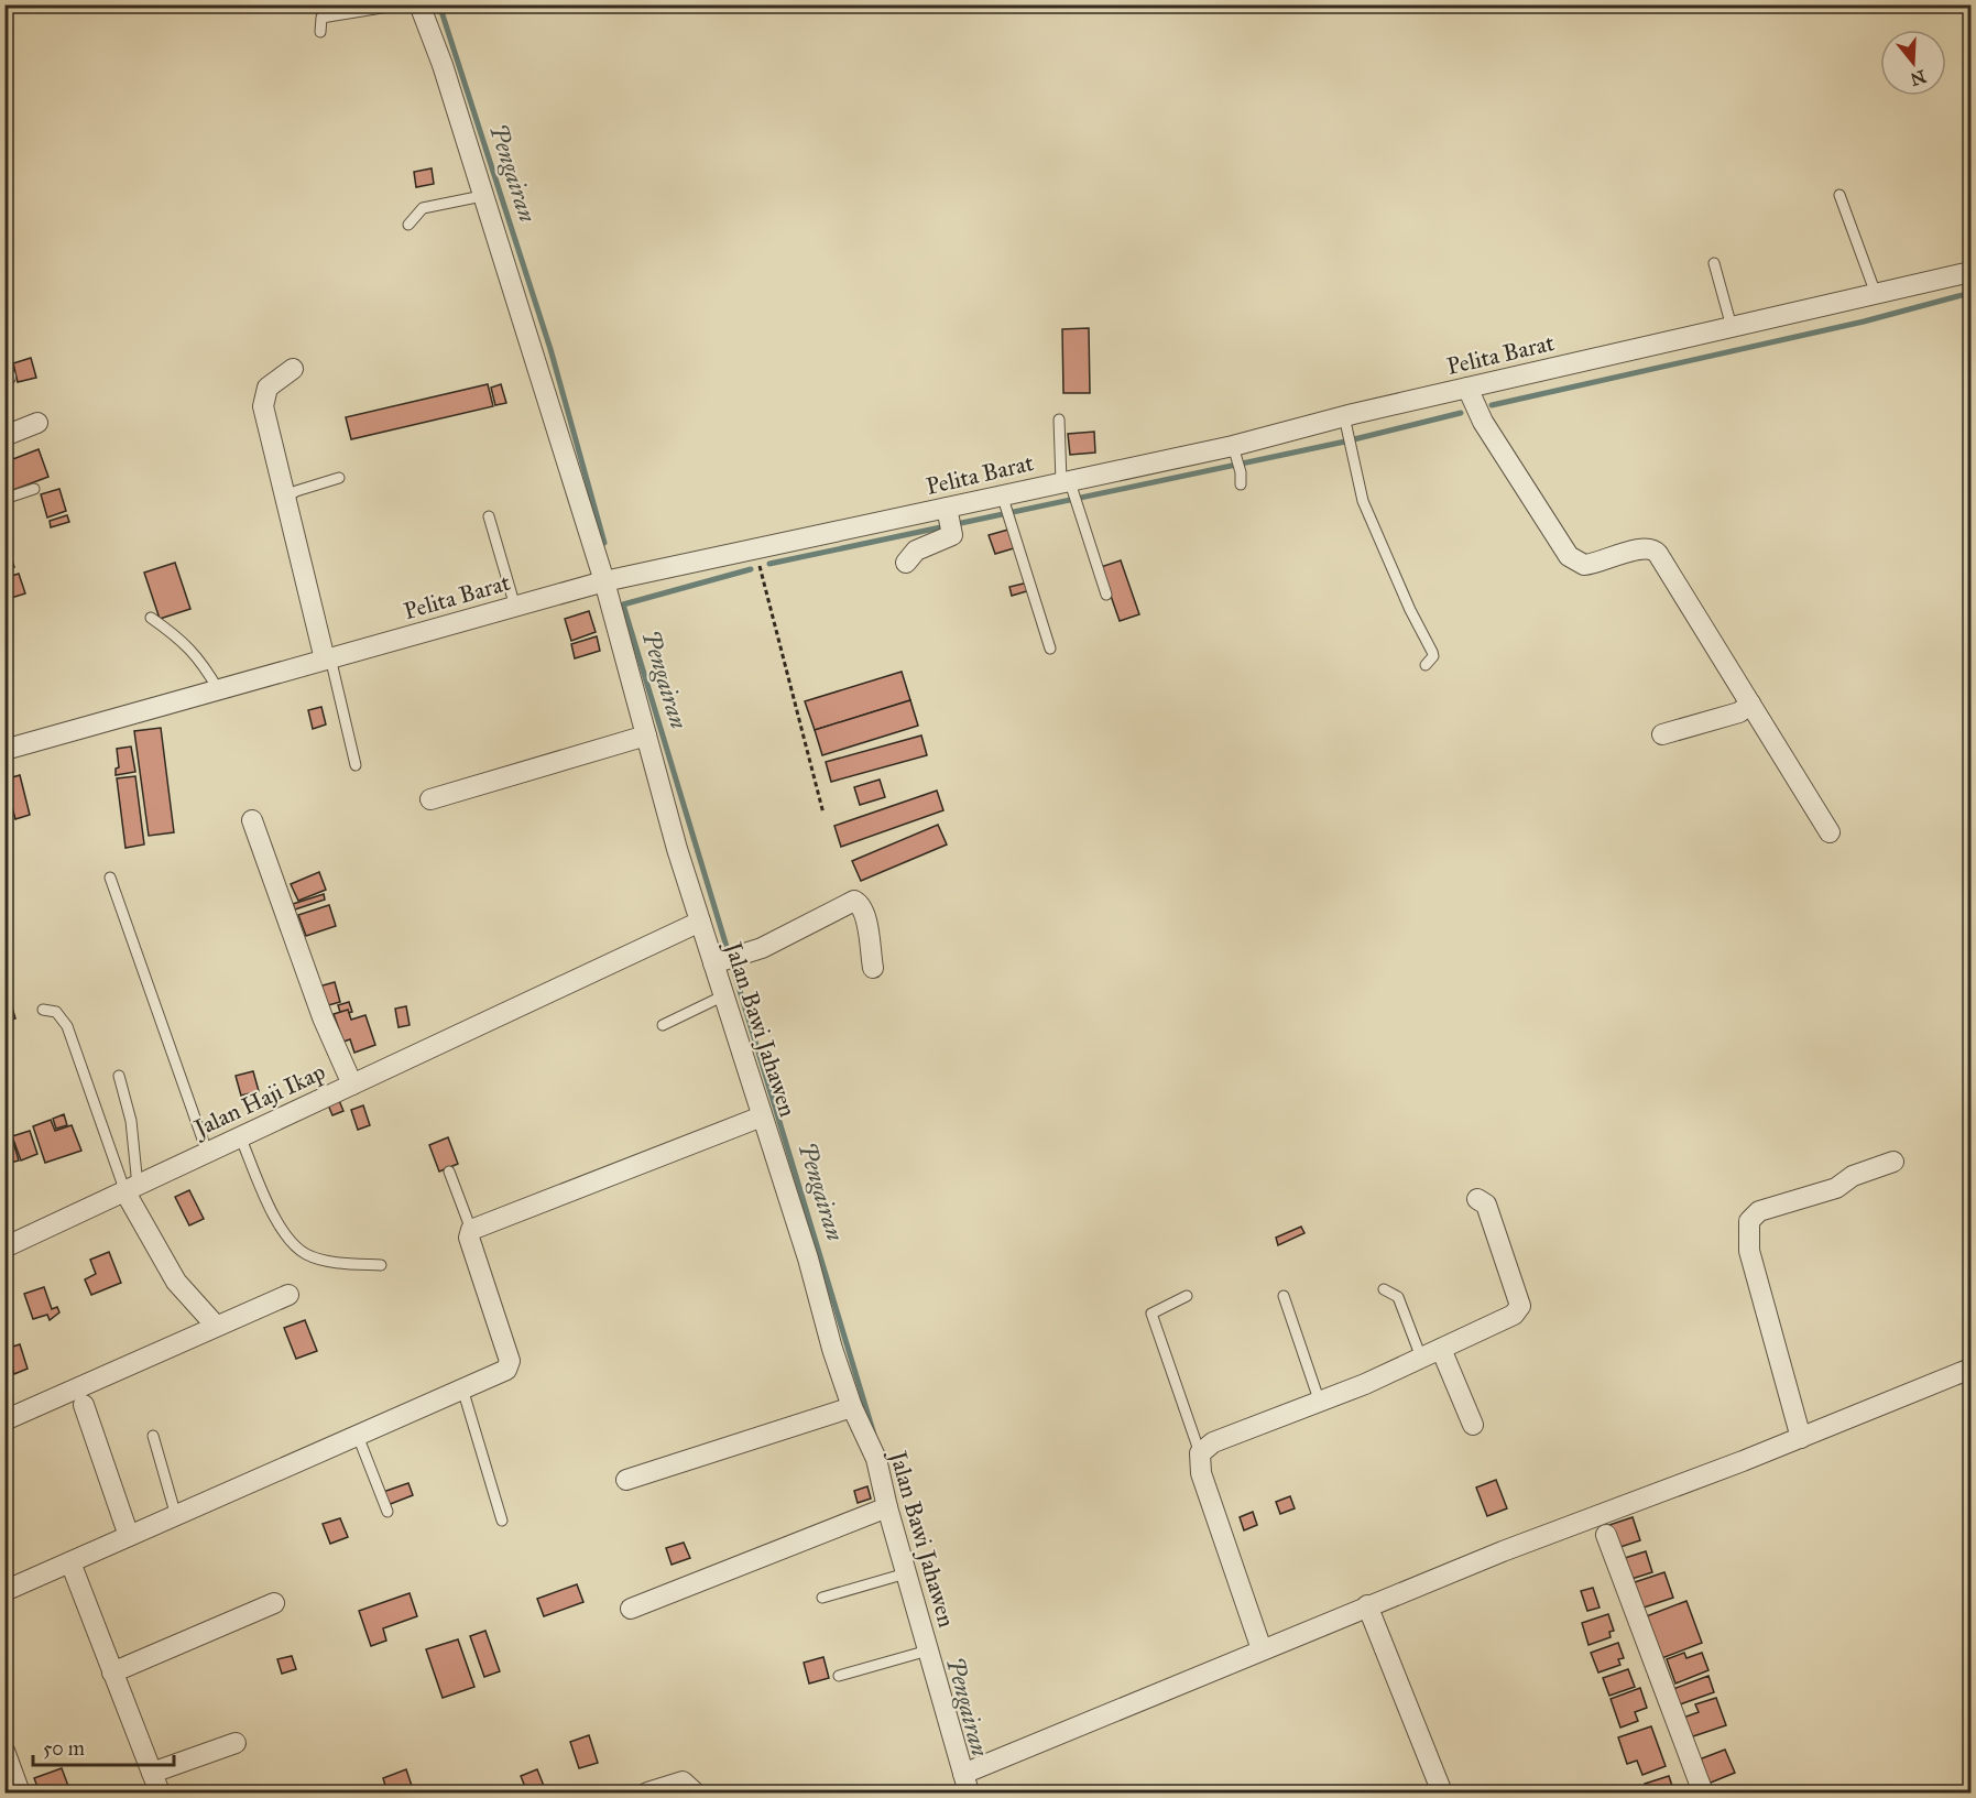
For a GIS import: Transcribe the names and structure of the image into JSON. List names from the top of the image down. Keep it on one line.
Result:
{"streets":{"street":["Pelita Barat","Jalan Bawi Jahawen","Jalan Haji Ikap"]},"crossings":[["Pelita Barat","Jalan Bawi Jahawen"]],"water":["Pengairan"],"scale_bar":"50 m","north":"bottom"}
